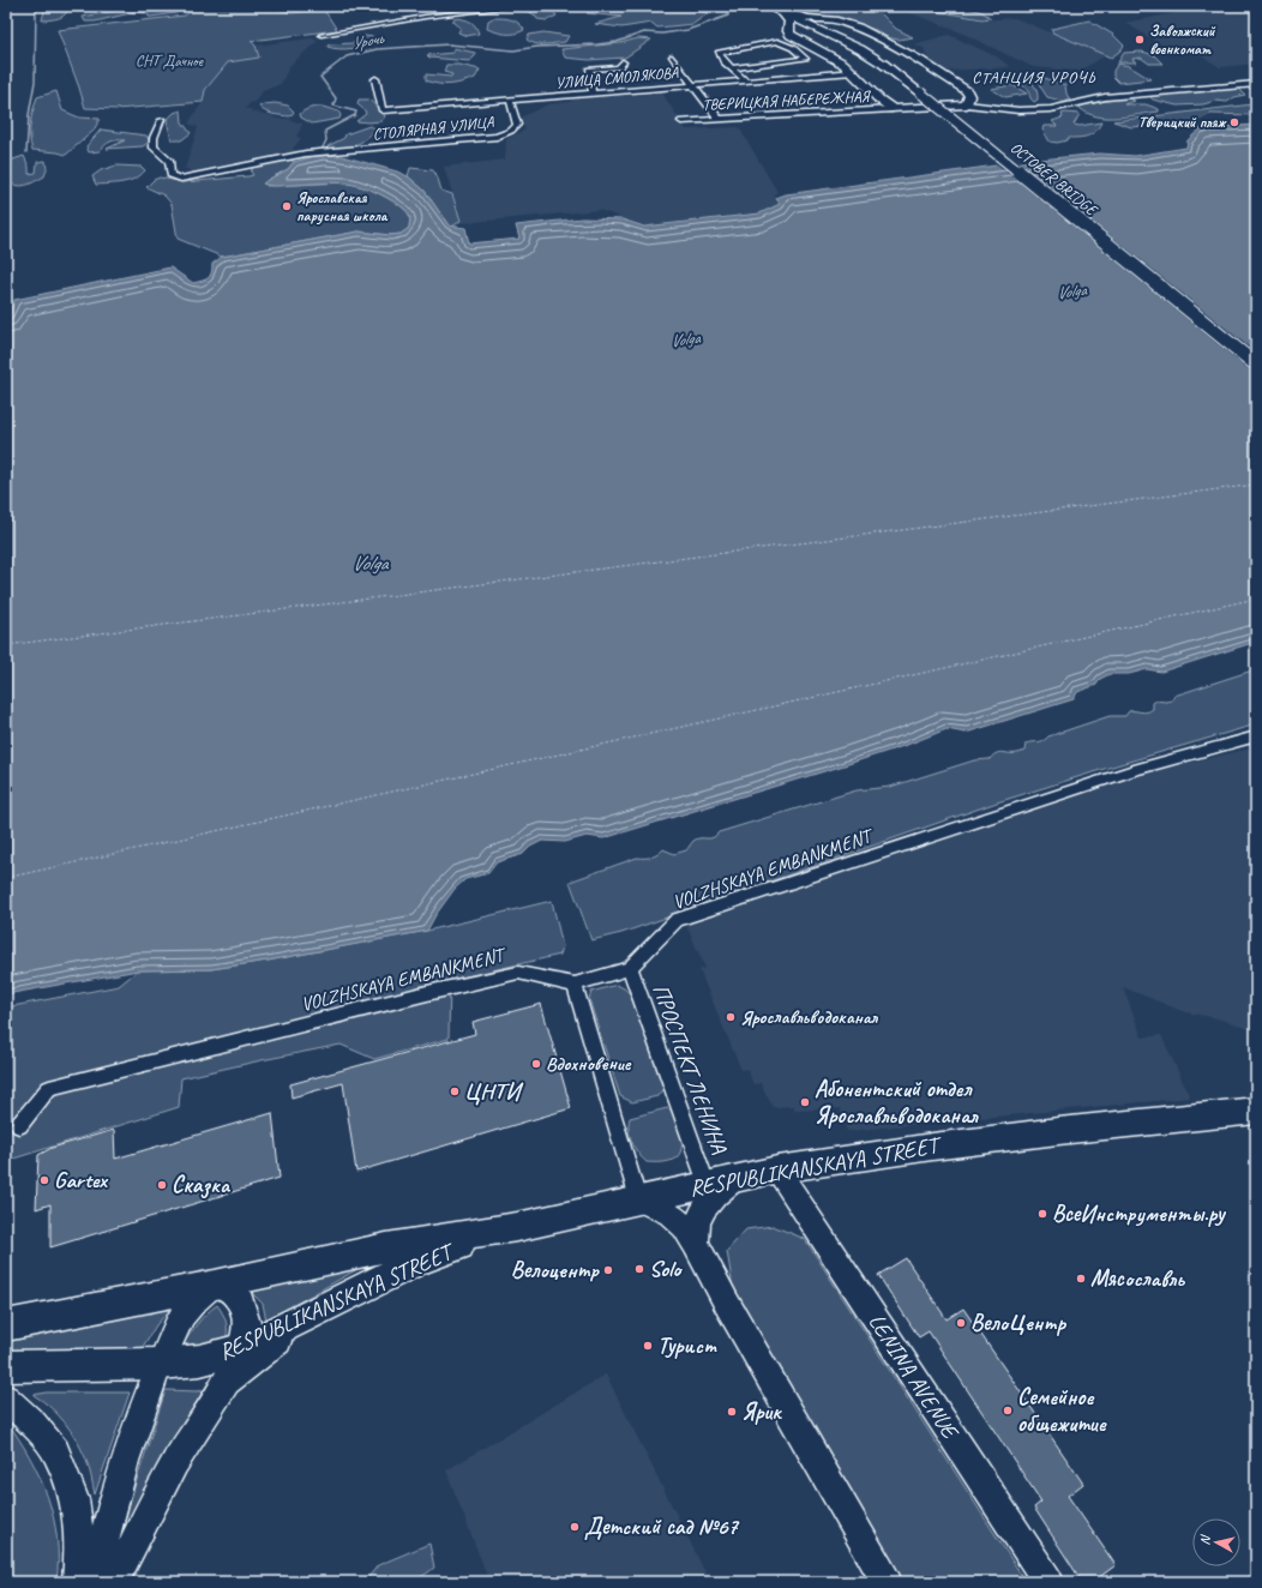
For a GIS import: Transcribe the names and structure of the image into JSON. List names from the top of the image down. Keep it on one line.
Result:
{"streets":{"main road":["OCTOBER BRIDGE","RESPUBLIKANSKAYA STREET","LENINA AVENUE"],"street":["УЛИЦА СМОЛЯКОВА","ТВЕРИЦКАЯ НАБЕРЕЖНАЯ","СТОЛЯРНАЯ УЛИЦА","VOLZHSKAYA EMBANKMENT","ПРОСПЕКТ ЛЕНИНА"]},"crossings":[["УЛИЦА СМОЛЯКОВА","СТОЛЯРНАЯ УЛИЦА"],["VOLZHSKAYA EMBANKMENT","ПРОСПЕКТ ЛЕНИНА"],["ПРОСПЕКТ ЛЕНИНА","RESPUBLIKANSKAYA STREET"],["RESPUBLIKANSKAYA STREET","LENINA AVENUE"]],"districts":["СТАНЦИЯ УРОЧЬ"],"water":["Урочь","Volga"],"parks":["СНТ Дачное"],"places":["Заволжский военкомат","Тверицкий пляж","Ярославская парусная школа","Ярославльводоканал","Вдохновение","ЦНТИ","Абонентский отдел Ярославльводоканал","Gartex","Сказка","ВсеИнструменты.ру","Solo","Велоцентр","Мясославль","ВелоЦентр","Турист","Семейное общежитие","Ярик","Детский сад №67"],"north":"left"}
